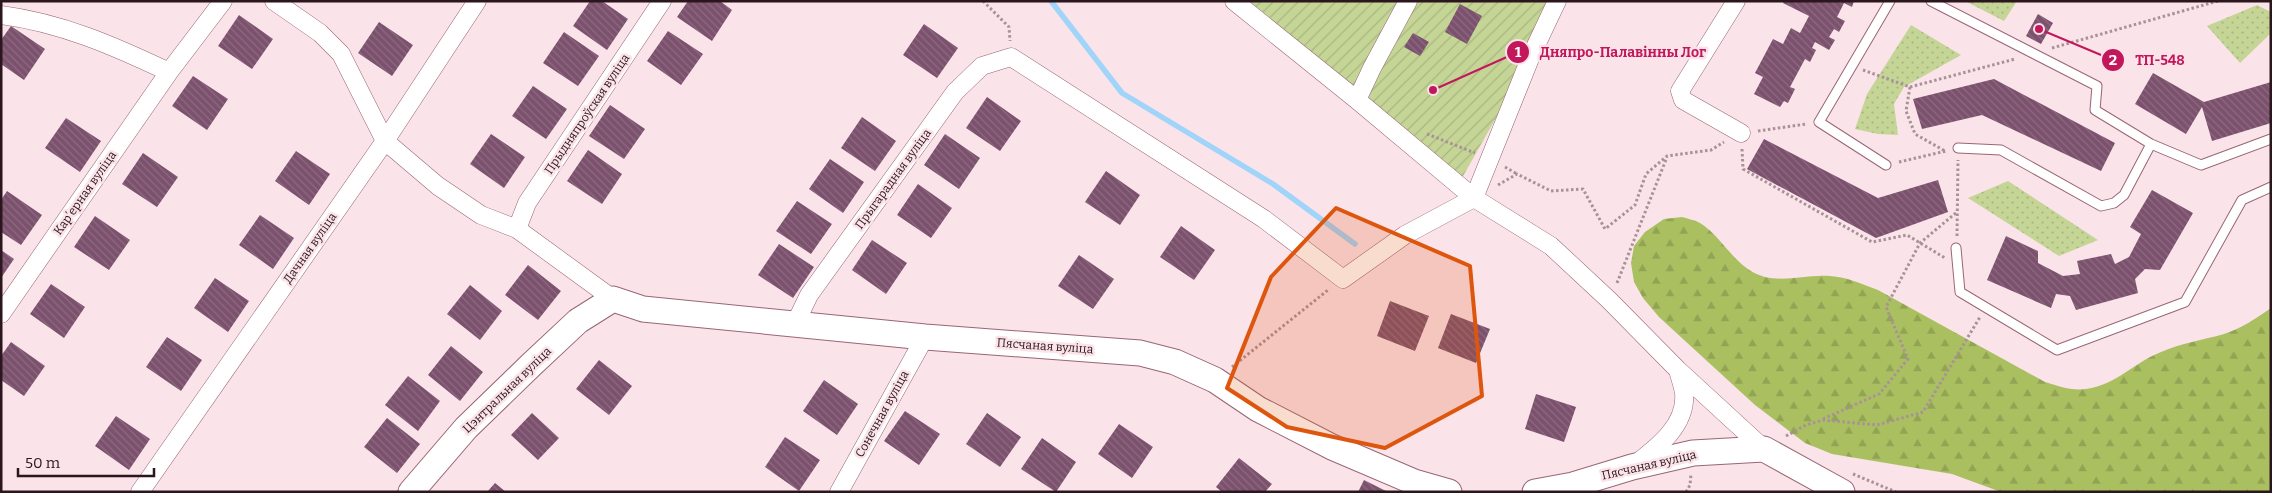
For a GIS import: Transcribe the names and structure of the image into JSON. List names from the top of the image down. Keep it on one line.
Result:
{"streets":{"street":["Прыдняпроўская вуліца","Прыгарадная вуліца","Карʼерная вуліца","Дачная вуліца","Пясчаная вуліца","Цэнтральная вуліца","Сонечная вуліца"]},"crossings":[["Прыгарадная вуліца","Пясчаная вуліца"],["Пясчаная вуліца","Цэнтральная вуліца"],["Пясчаная вуліца","Сонечная вуліца"]],"places":["ТП-548","Дняпро-Палавінны Лог"],"scale_bar":"50 m"}
